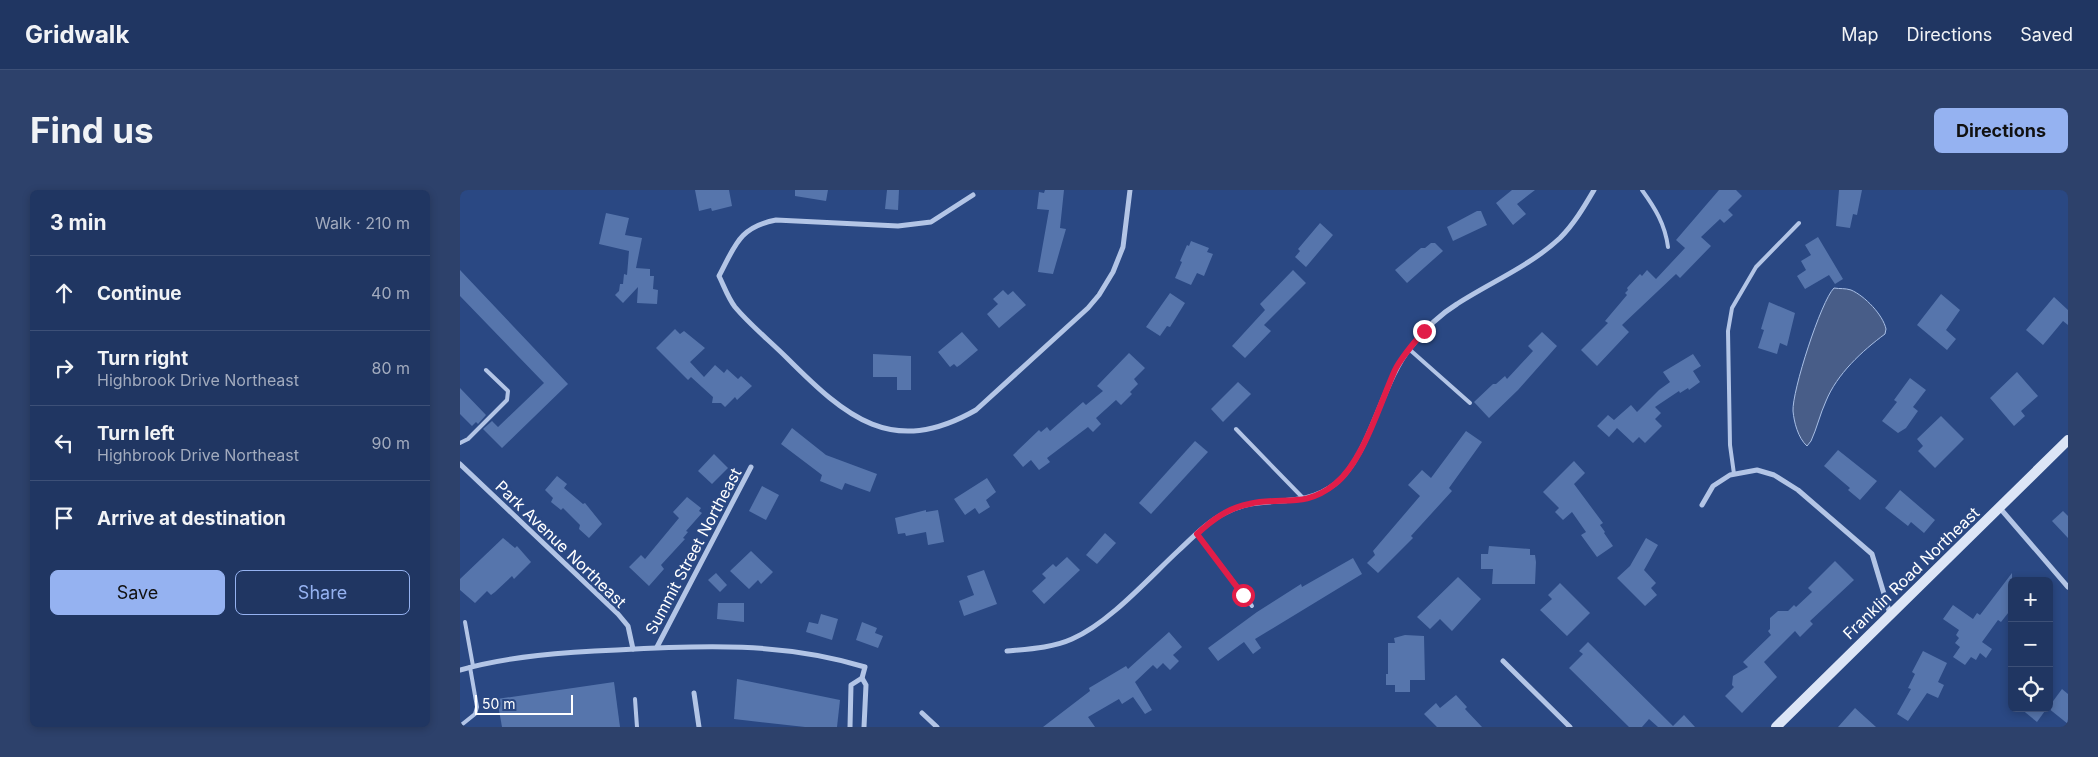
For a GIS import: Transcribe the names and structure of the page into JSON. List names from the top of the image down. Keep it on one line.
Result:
{"streets":{"street":["Park Avenue Northeast","Summit Street Northeast","Franklin Road Northeast"]},"scale_bar":"50 m","page":{"header":"Gridwalk","nav":["Map","Directions","Saved"],"buttons":["Directions",["Save","Share"]],"title":"Find us","heading":["3 min","Walk · 210 m"],"list":[["Continue","40 m"],["Turn right","Highbrook Drive Northeast","80 m"],["Turn left","Highbrook Drive Northeast","90 m"],"Arrive at destination"],"map_buttons":["+","−"],"scale":"50 m"}}
